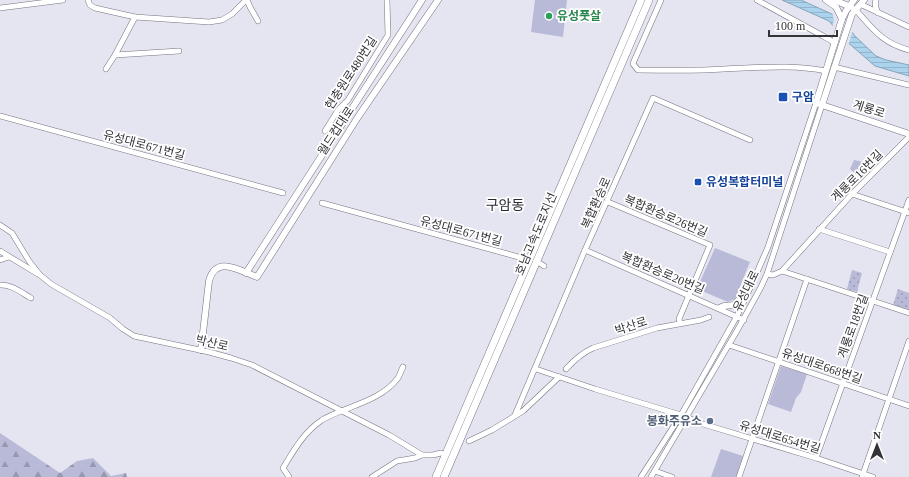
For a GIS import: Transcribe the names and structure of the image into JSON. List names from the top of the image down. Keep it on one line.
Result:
{"streets":{"highway":["호남고속도로지선"],"main road":["계룡로","월드컵대로","유성대로"],"street":["현충원로480번길","유성대로671번길","계룡로16번길","복합환승로","복합환승로26번길","복합환승로20번길","박산로","계룡로18번길","유성대로668번길","유성대로654번길"]},"crossings":[["계룡로","유성대로"],["복합환승로","복합환승로26번길"],["복합환승로","복합환승로20번길"],["복합환승로","유성대로654번길"],["복합환승로26번길","복합환승로20번길"],["복합환승로20번길","유성대로"],["유성대로","유성대로668번길"],["유성대로","유성대로654번길"],["계룡로18번길","유성대로668번길"],["계룡로18번길","유성대로654번길"]],"districts":["구암동"],"places":{"other":["유성풋살","봉화주유소"],"transit":["구암","유성복합터미널"]},"scale_bar":"100 m","north":"top"}
